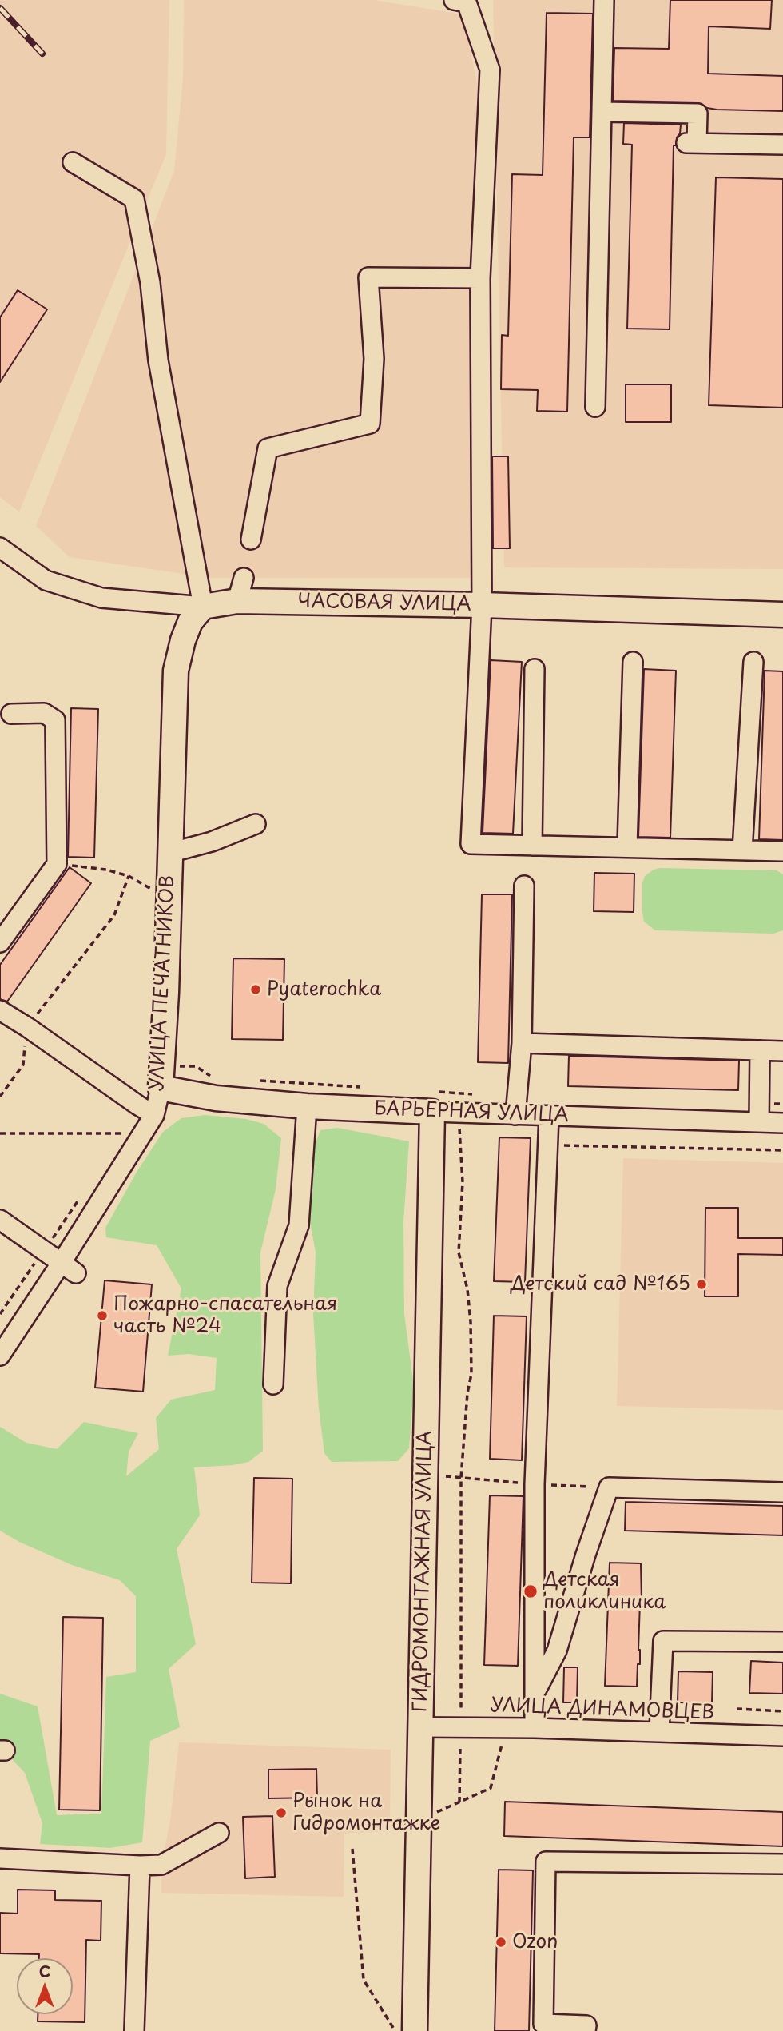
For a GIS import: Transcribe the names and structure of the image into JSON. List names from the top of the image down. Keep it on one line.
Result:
{"streets":{"main road":["ЧАСОВАЯ УЛИЦА","УЛИЦА ПЕЧАТНИКОВ","БАРЬЕРНАЯ УЛИЦА","ГИДРОМОНТАЖНАЯ УЛИЦА"],"street":["УЛИЦА ДИНАМОВЦЕВ"]},"crossings":[["ЧАСОВАЯ УЛИЦА","УЛИЦА ПЕЧАТНИКОВ"],["УЛИЦА ПЕЧАТНИКОВ","БАРЬЕРНАЯ УЛИЦА"],["БАРЬЕРНАЯ УЛИЦА","ГИДРОМОНТАЖНАЯ УЛИЦА"],["ГИДРОМОНТАЖНАЯ УЛИЦА","УЛИЦА ДИНАМОВЦЕВ"]],"places":["Pyaterochka","Детский сад №165","Пожарно-спасательная часть №24","Детская поликлиника","Рынок на Гидромонтажке","Ozon"],"north":"top"}
